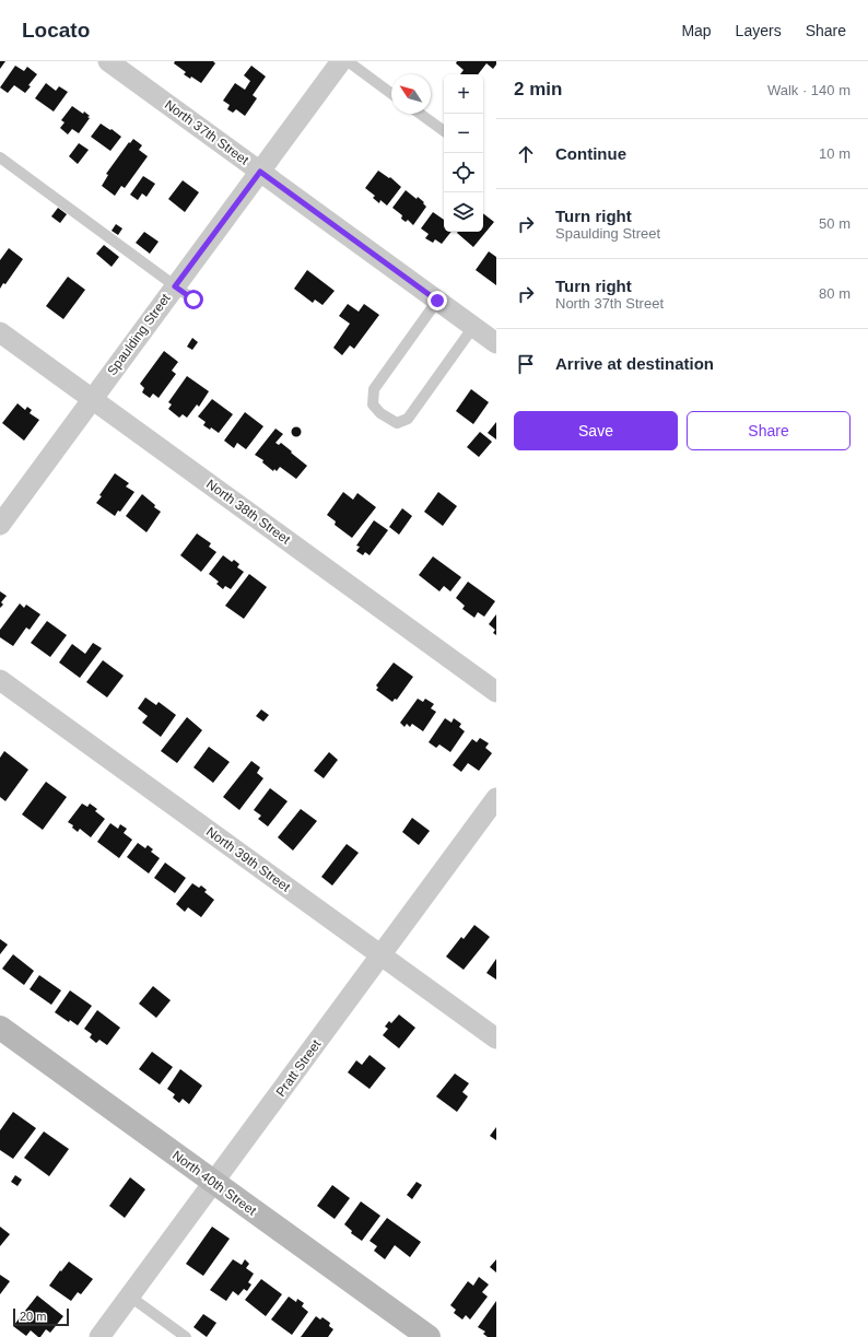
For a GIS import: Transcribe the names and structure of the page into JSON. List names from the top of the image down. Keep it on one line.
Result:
{"streets":{"street":["North 37th Street","Spaulding Street","North 38th Street","North 39th Street","Pratt Street","North 40th Street"]},"crossings":[["North 37th Street","Spaulding Street"],["Spaulding Street","North 38th Street"],["North 39th Street","Pratt Street"],["Pratt Street","North 40th Street"]],"scale_bar":"20 m","north":"top left","page":{"header":"Locato","nav":["Map","Layers","Share"],"heading":["2 min","Walk · 140 m"],"map_buttons":["+","−"],"list":[["Continue","10 m"],["Turn right","Spaulding Street","50 m"],["Turn right","North 37th Street","80 m"],"Arrive at destination"],"buttons":["Save","Share"],"scale":"20 m"}}
